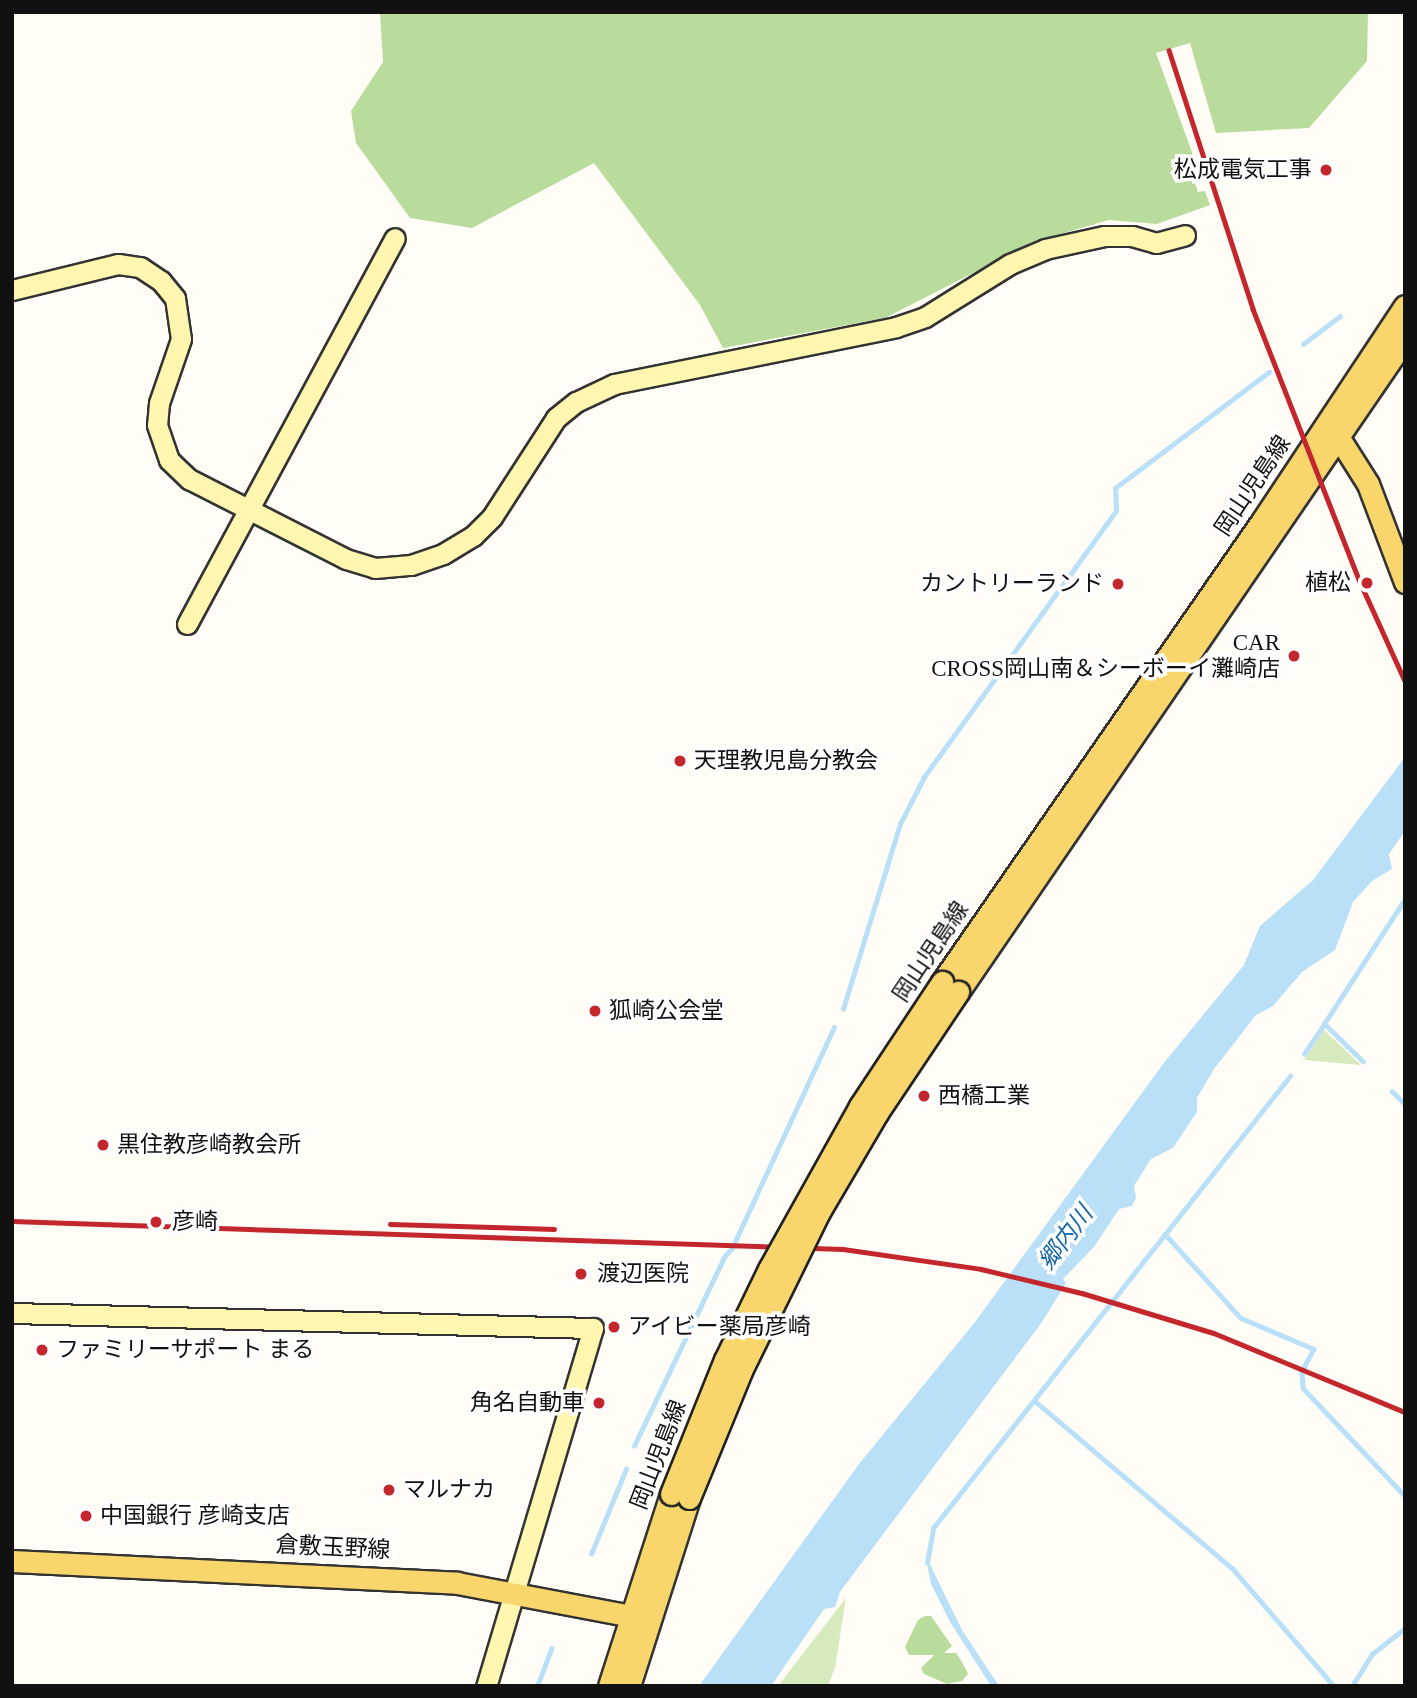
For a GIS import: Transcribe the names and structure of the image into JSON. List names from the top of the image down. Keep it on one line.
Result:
{"streets":{"main road":["岡山児島線","倉敷玉野線"]},"crossings":[["岡山児島線","倉敷玉野線"]],"water":["郷内川"],"places":["松成電気工事","植松","カントリーランド","CAR CROSS岡山南＆シーボーイ灘崎店","天理教児島分教会","狐崎公会堂","西橋工業","黒住教彦崎教会所","彦崎","渡辺医院","アイビー薬局彦崎","ファミリーサポート まる","角名自動車","マルナカ","中国銀行 彦崎支店"]}
